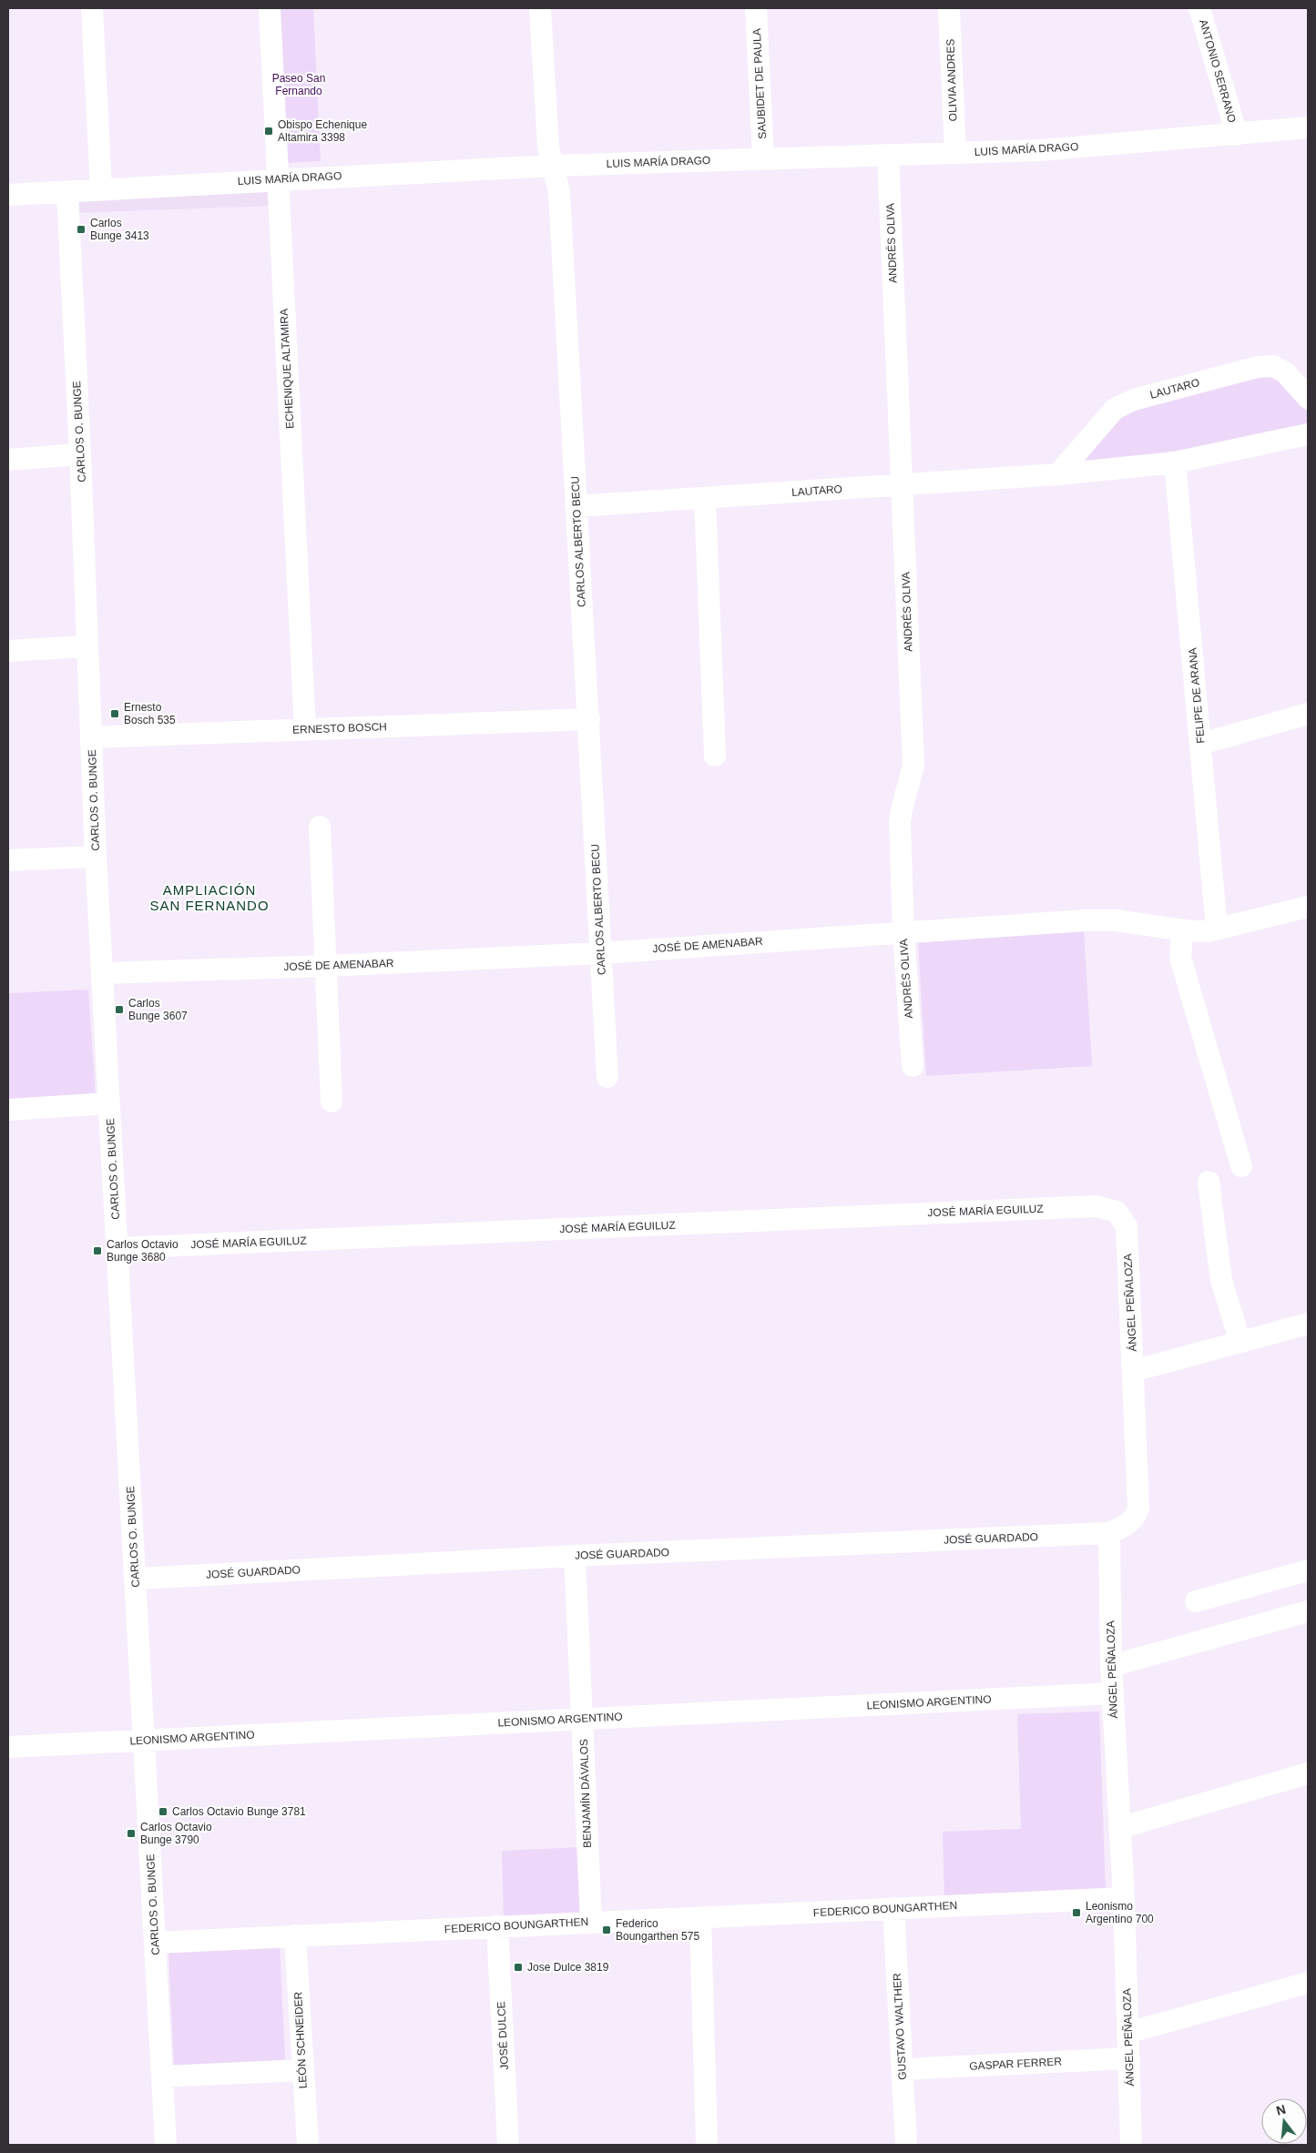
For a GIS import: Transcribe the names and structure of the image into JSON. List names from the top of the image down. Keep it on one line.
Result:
{"streets":{"street":["ANTONIO SERRANO","OLIVIA ANDRES","SAUBIDET DE PAULA","LUIS MARÍA DRAGO","ANDRÉS OLIVA","ECHENIQUE ALTAMIRA","LAUTARO","CARLOS O. BUNGE","CARLOS ALBERTO BECU","FELIPE DE ARANA","ERNESTO BOSCH","JOSÉ DE AMENABAR","JOSÉ MARÍA EGUILUZ","ÁNGEL PEÑALOZA","JOSÉ GUARDADO","LEONISMO ARGENTINO","BENJAMÍN DÁVALOS","FEDERICO BOUNGARTHEN","GUSTAVO WALTHER","JOSÉ DULCE","LEÓN SCHNEIDER","GASPAR FERRER"]},"crossings":[["ANTONIO SERRANO","LUIS MARÍA DRAGO"],["OLIVIA ANDRES","LUIS MARÍA DRAGO"],["SAUBIDET DE PAULA","LUIS MARÍA DRAGO"],["LUIS MARÍA DRAGO","ANDRÉS OLIVA"],["LUIS MARÍA DRAGO","ECHENIQUE ALTAMIRA"],["LUIS MARÍA DRAGO","CARLOS O. BUNGE"],["LUIS MARÍA DRAGO","CARLOS ALBERTO BECU"],["ANDRÉS OLIVA","LAUTARO"],["ANDRÉS OLIVA","JOSÉ DE AMENABAR"],["ECHENIQUE ALTAMIRA","ERNESTO BOSCH"],["LAUTARO","CARLOS ALBERTO BECU"],["LAUTARO","FELIPE DE ARANA"],["CARLOS O. BUNGE","ERNESTO BOSCH"],["CARLOS O. BUNGE","JOSÉ DE AMENABAR"],["CARLOS O. BUNGE","JOSÉ MARÍA EGUILUZ"],["CARLOS O. BUNGE","JOSÉ GUARDADO"],["CARLOS O. BUNGE","LEONISMO ARGENTINO"],["CARLOS O. BUNGE","FEDERICO BOUNGARTHEN"],["CARLOS ALBERTO BECU","ERNESTO BOSCH"],["CARLOS ALBERTO BECU","JOSÉ DE AMENABAR"],["FELIPE DE ARANA","JOSÉ DE AMENABAR"],["JOSÉ MARÍA EGUILUZ","ÁNGEL PEÑALOZA"],["ÁNGEL PEÑALOZA","JOSÉ GUARDADO"],["ÁNGEL PEÑALOZA","LEONISMO ARGENTINO"],["ÁNGEL PEÑALOZA","FEDERICO BOUNGARTHEN"],["ÁNGEL PEÑALOZA","GASPAR FERRER"],["JOSÉ GUARDADO","BENJAMÍN DÁVALOS"],["LEONISMO ARGENTINO","BENJAMÍN DÁVALOS"],["BENJAMÍN DÁVALOS","FEDERICO BOUNGARTHEN"],["FEDERICO BOUNGARTHEN","GUSTAVO WALTHER"],["FEDERICO BOUNGARTHEN","JOSÉ DULCE"],["FEDERICO BOUNGARTHEN","LEÓN SCHNEIDER"],["GUSTAVO WALTHER","GASPAR FERRER"]],"districts":["AMPLIACIÓN SAN FERNANDO"],"parks":["Paseo San Fernando"],"places":{"transit":["Obispo Echenique Altamira 3398","Carlos Bunge 3413","Ernesto Bosch 535","Carlos Bunge 3607","Carlos Octavio Bunge 3680","Carlos Octavio Bunge 3781","Carlos Octavio Bunge 3790","Leonismo Argentino 700","Federico Boungarthen 575","Jose Dulce 3819"]},"north":"top"}
